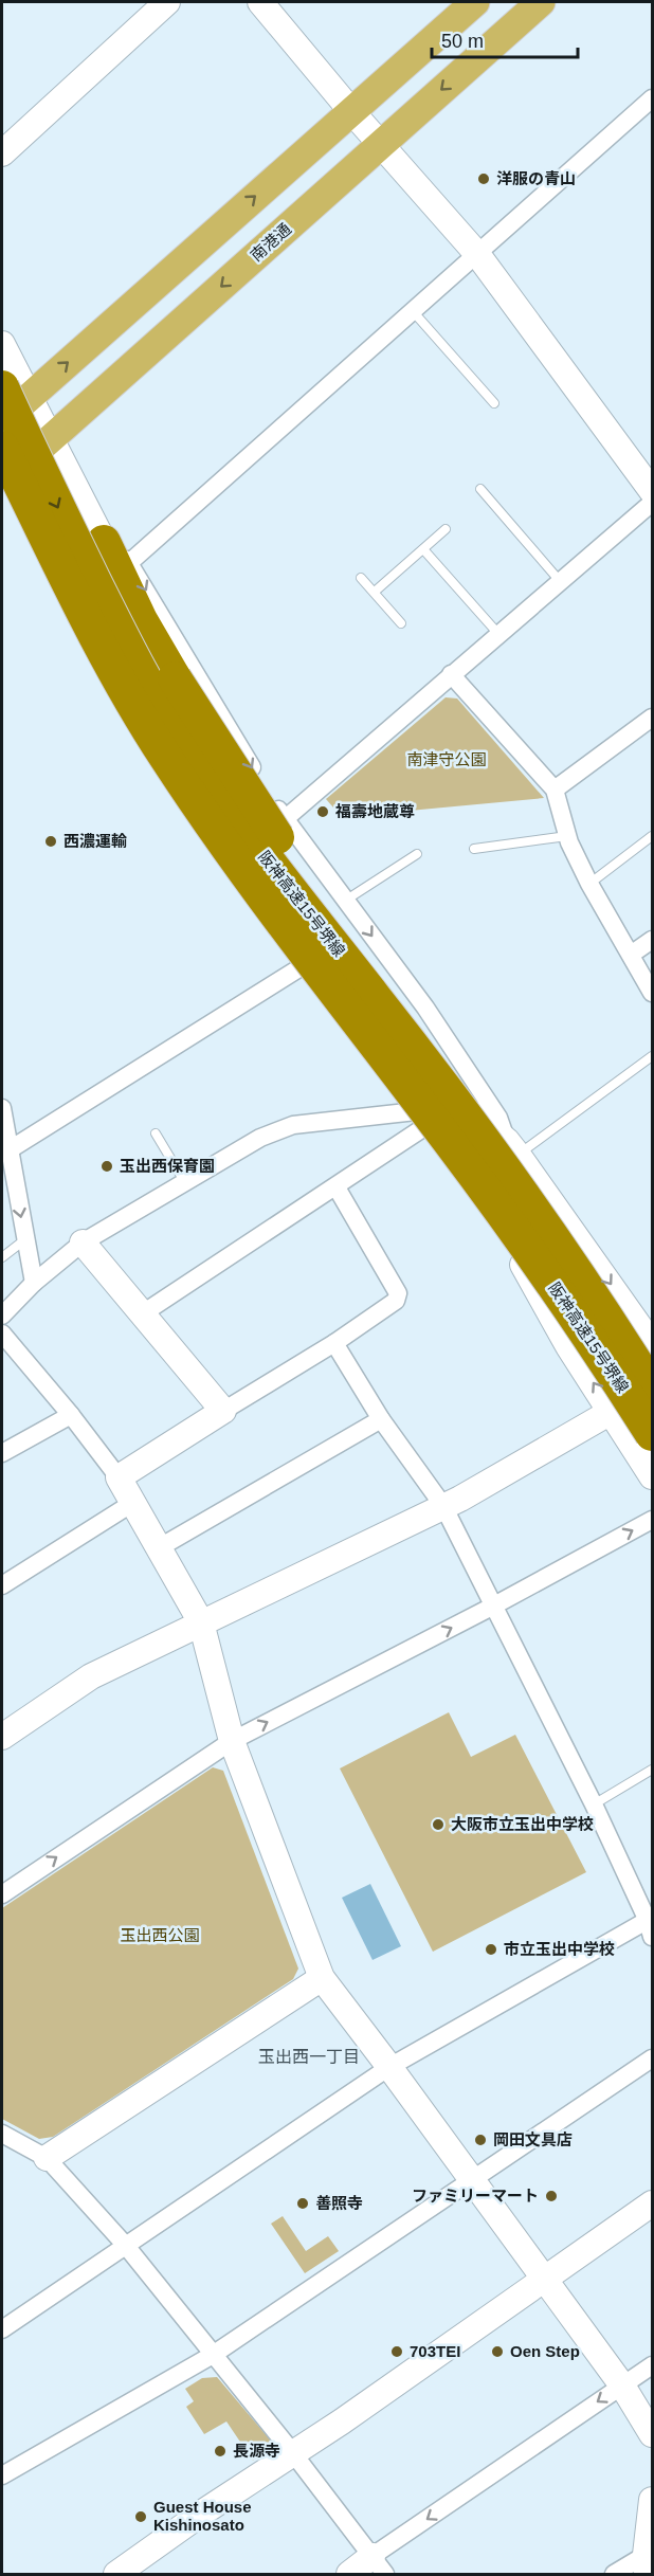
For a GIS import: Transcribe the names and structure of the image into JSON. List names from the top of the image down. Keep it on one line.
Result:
{"streets":{"highway":["阪神高速15号堺線"],"main road":["南港通"]},"crossings":[["南港通","阪神高速15号堺線"]],"districts":["玉出西一丁目"],"parks":["南津守公園","玉出西公園"],"places":["洋服の青山","福壽地蔵尊","西濃運輸","玉出西保育園","大阪市立玉出中学校","市立玉出中学校","岡田文具店","ファミリーマート","善照寺","703TEI","Oen Step","長源寺","Guest House Kishinosato"],"scale_bar":"50 m"}
